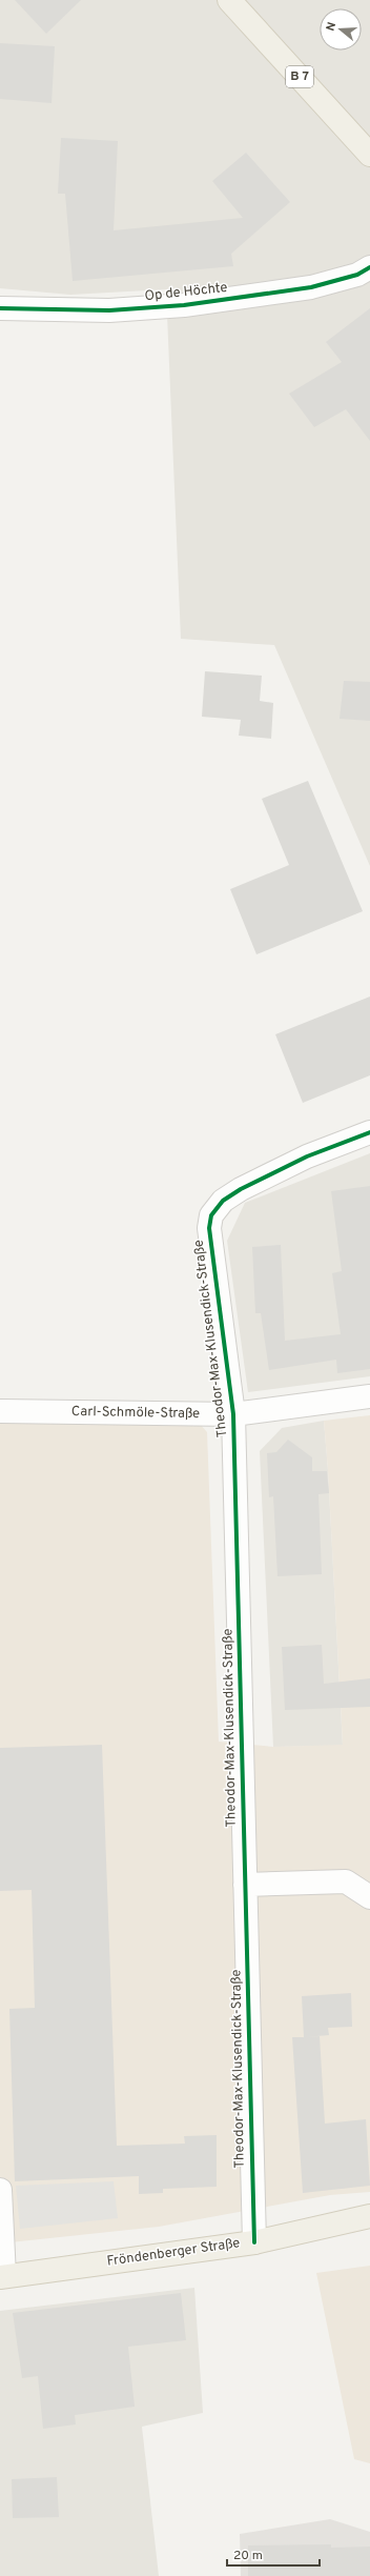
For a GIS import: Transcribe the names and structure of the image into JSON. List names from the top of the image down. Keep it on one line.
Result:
{"streets":{"main road":["B 7","Fröndenberger Straße"],"street":["Op de Höchte","Theodor-Max-Klusendick-Straße","Carl-Schmöle-Straße"]},"crossings":[["Theodor-Max-Klusendick-Straße","Carl-Schmöle-Straße"],["Theodor-Max-Klusendick-Straße","Fröndenberger Straße"]],"scale_bar":"20 m","north":"left"}
